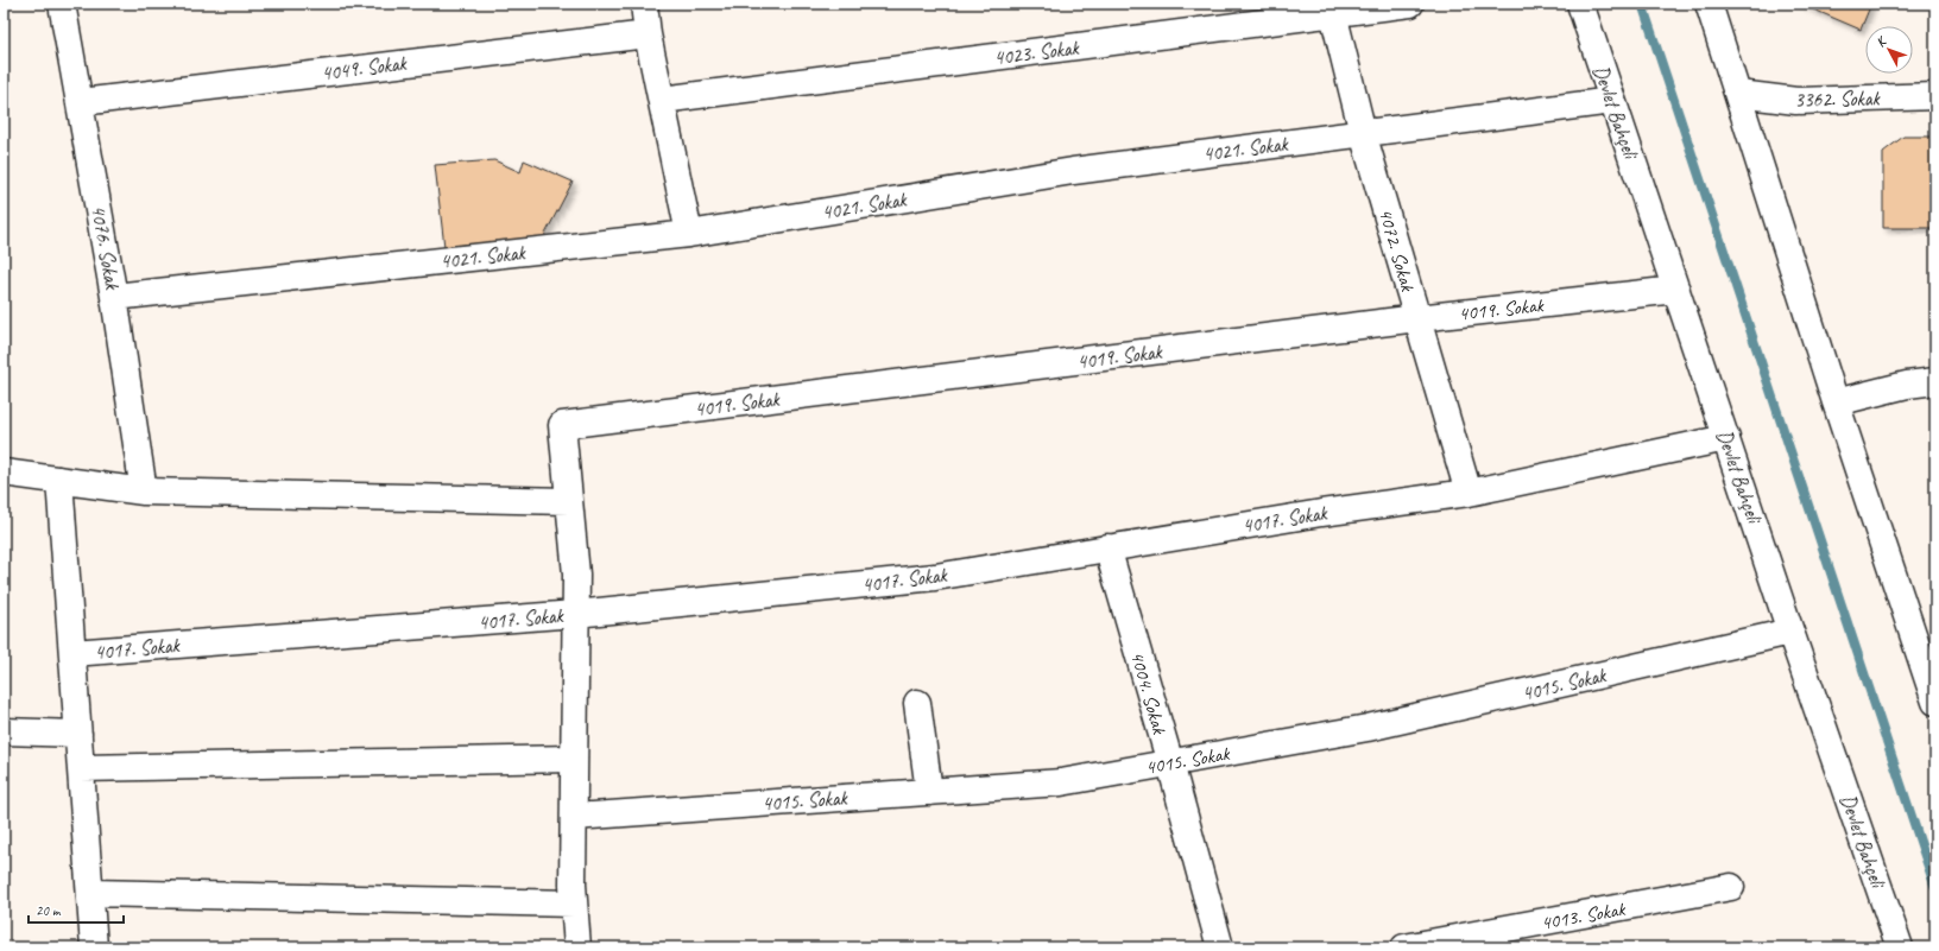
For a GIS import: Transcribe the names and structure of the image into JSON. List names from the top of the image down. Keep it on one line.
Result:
{"streets":{"street":["4023. Sokak","4049. Sokak","3362. Sokak","Devlet Bahçeli","4021. Sokak","4076. Sokak","4072. Sokak","4019. Sokak","4017. Sokak","4015. Sokak","4004. Sokak","4013. Sokak"]},"crossings":[["4023. Sokak","4072. Sokak"],["4049. Sokak","4076. Sokak"],["Devlet Bahçeli","4021. Sokak"],["Devlet Bahçeli","4019. Sokak"],["Devlet Bahçeli","4017. Sokak"],["Devlet Bahçeli","4015. Sokak"],["4021. Sokak","4076. Sokak"],["4021. Sokak","4072. Sokak"],["4072. Sokak","4019. Sokak"],["4072. Sokak","4017. Sokak"],["4017. Sokak","4004. Sokak"],["4015. Sokak","4004. Sokak"]],"scale_bar":"20 m","north":"top left"}
